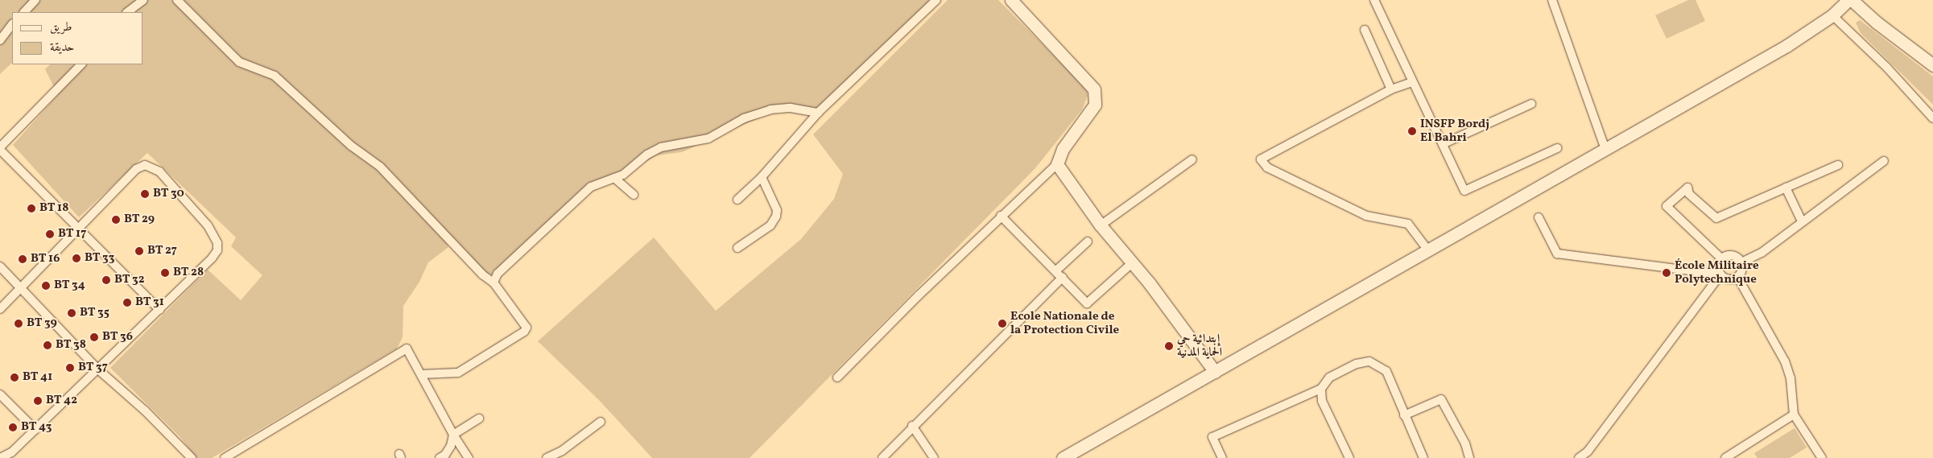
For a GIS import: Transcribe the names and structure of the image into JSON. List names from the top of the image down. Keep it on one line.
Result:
{"places":["INSFP Bordj El Bahri","BT 30","BT 18","BT 29","BT 17","BT 27","BT 33","BT 16","BT 28","École Militaire Polytechnique","BT 32","BT 34","BT 31","BT 35","BT 39","Ecole Nationale de la Protection Civile","BT 36","BT 38","إبتدائية حي الحماية المدنية","BT 37","BT 41","BT 42","BT 43"],"legend":["طريق","حديقة"]}
